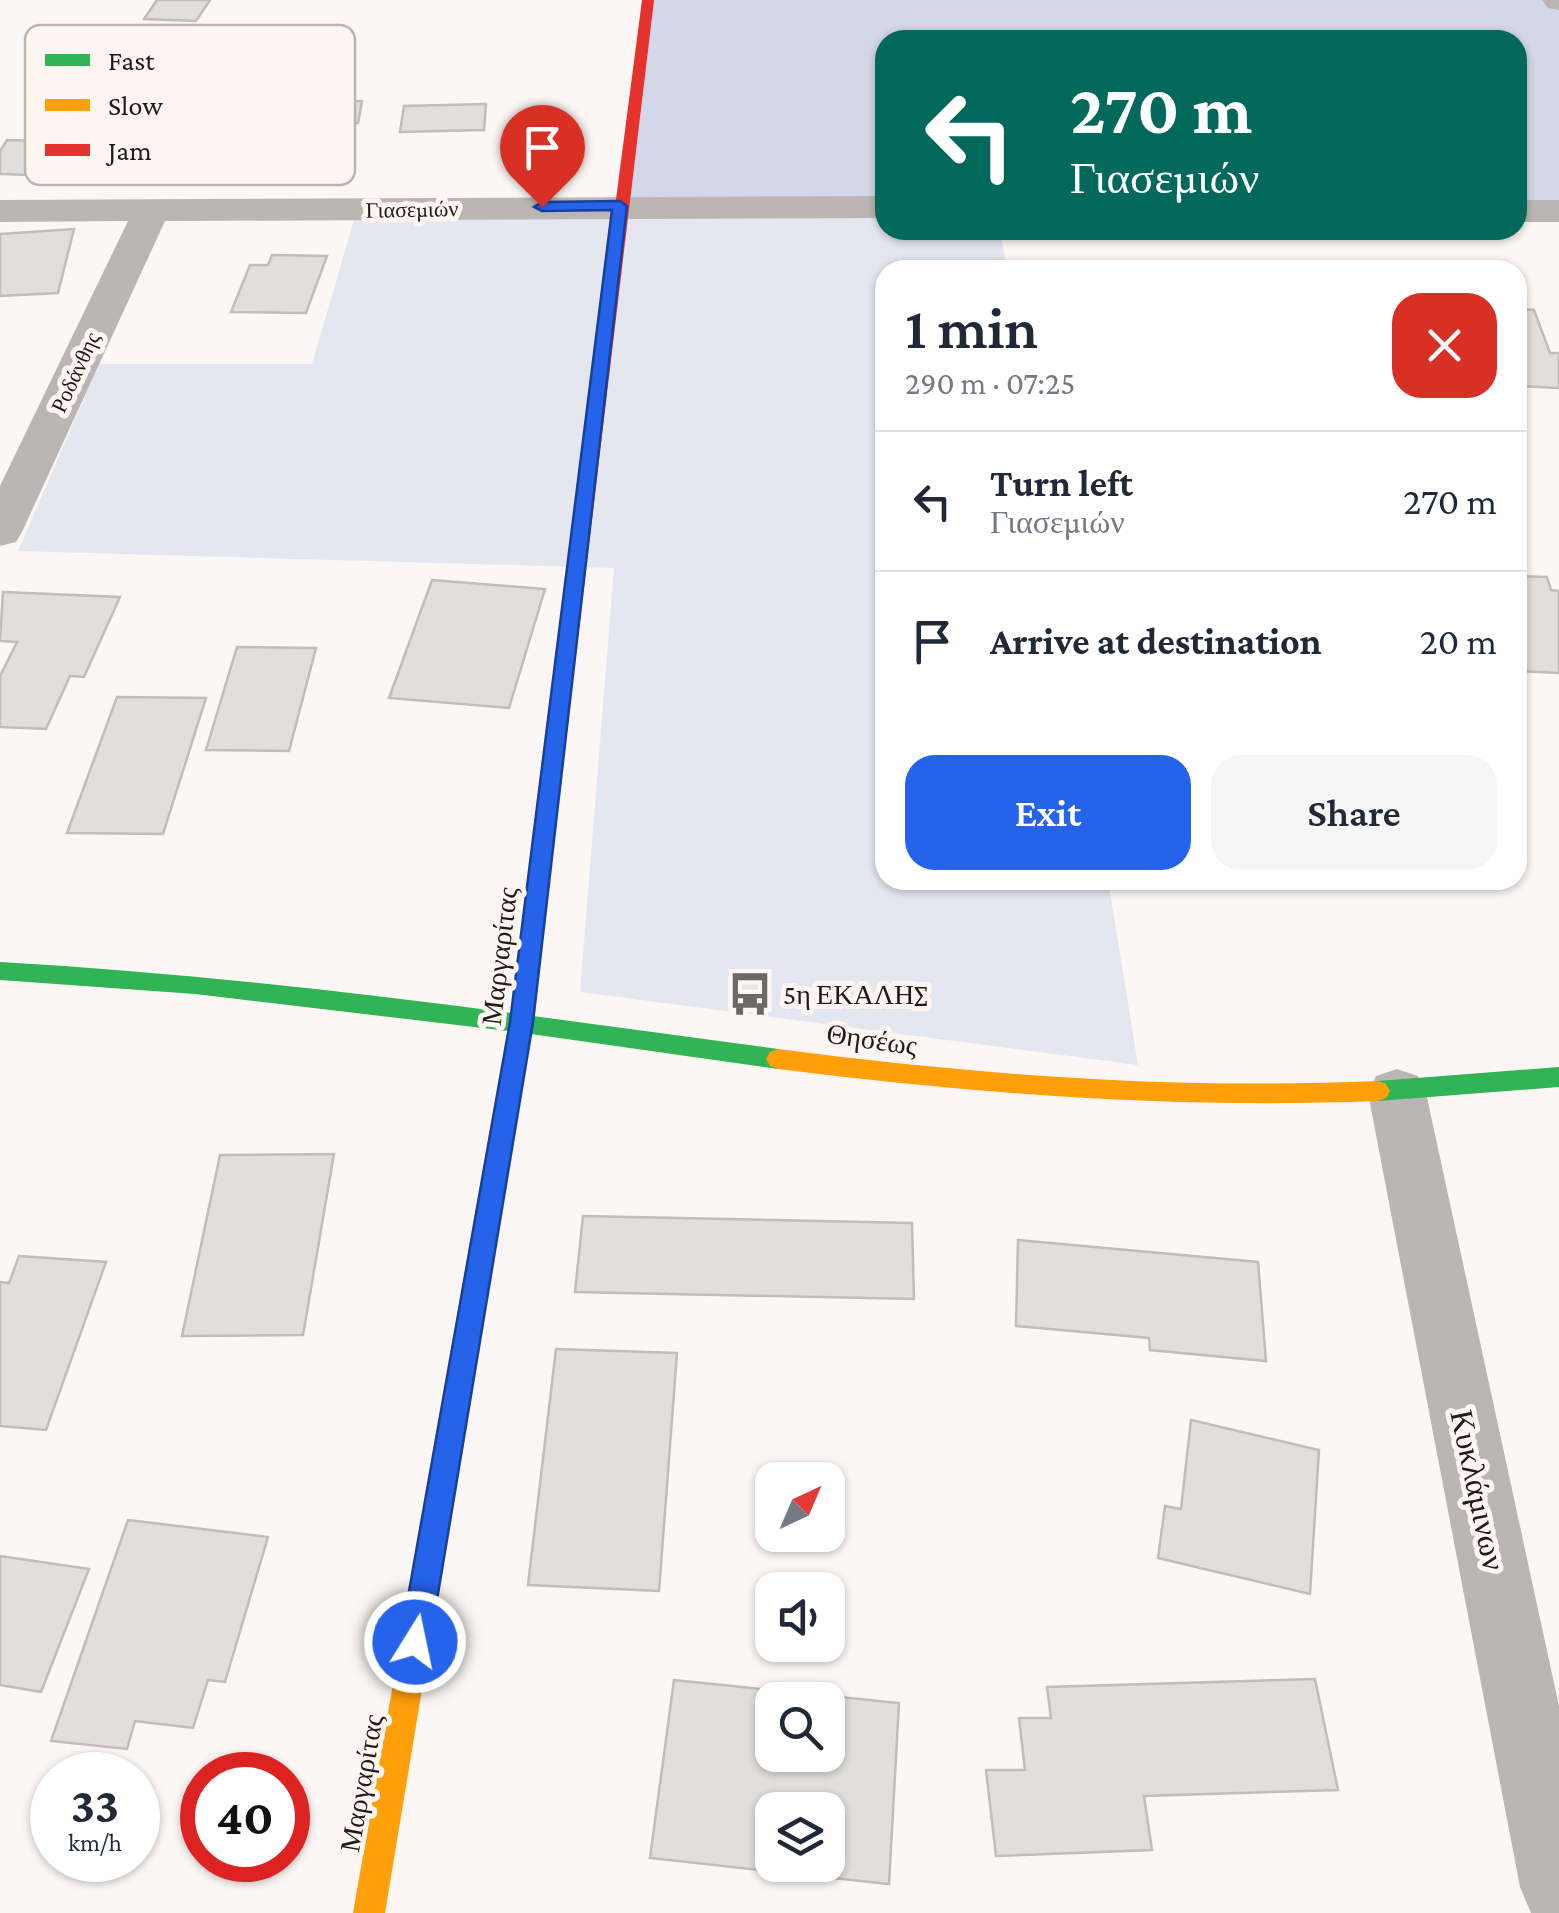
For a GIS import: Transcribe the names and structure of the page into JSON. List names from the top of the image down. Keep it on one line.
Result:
{"streets":{"street":["Γιασεμιών","Ροδάνθης","Μαργαρίτας","Θησέως","Κυκλάμινων"]},"crossings":[["Γιασεμιών","Ροδάνθης"],["Γιασεμιών","Μαργαρίτας"],["Μαργαρίτας","Θησέως"],["Θησέως","Κυκλάμινων"]],"places":{"bus stop":["5η ΕΚΑΛΗΣ"]},"legend":["Fast","Slow","Jam"],"north":"top right","page":{"turn":["270 m","Γιασεμιών"],"heading":["1 min","290 m · 07:25"],"list":[{"name":"Turn left","note":"Γιασεμιών","value":"270 m"},{"name":"Arrive at destination","value":"20 m"}],"buttons":["Exit","Share"],"speed":"33 km/h","limit":"40"}}
